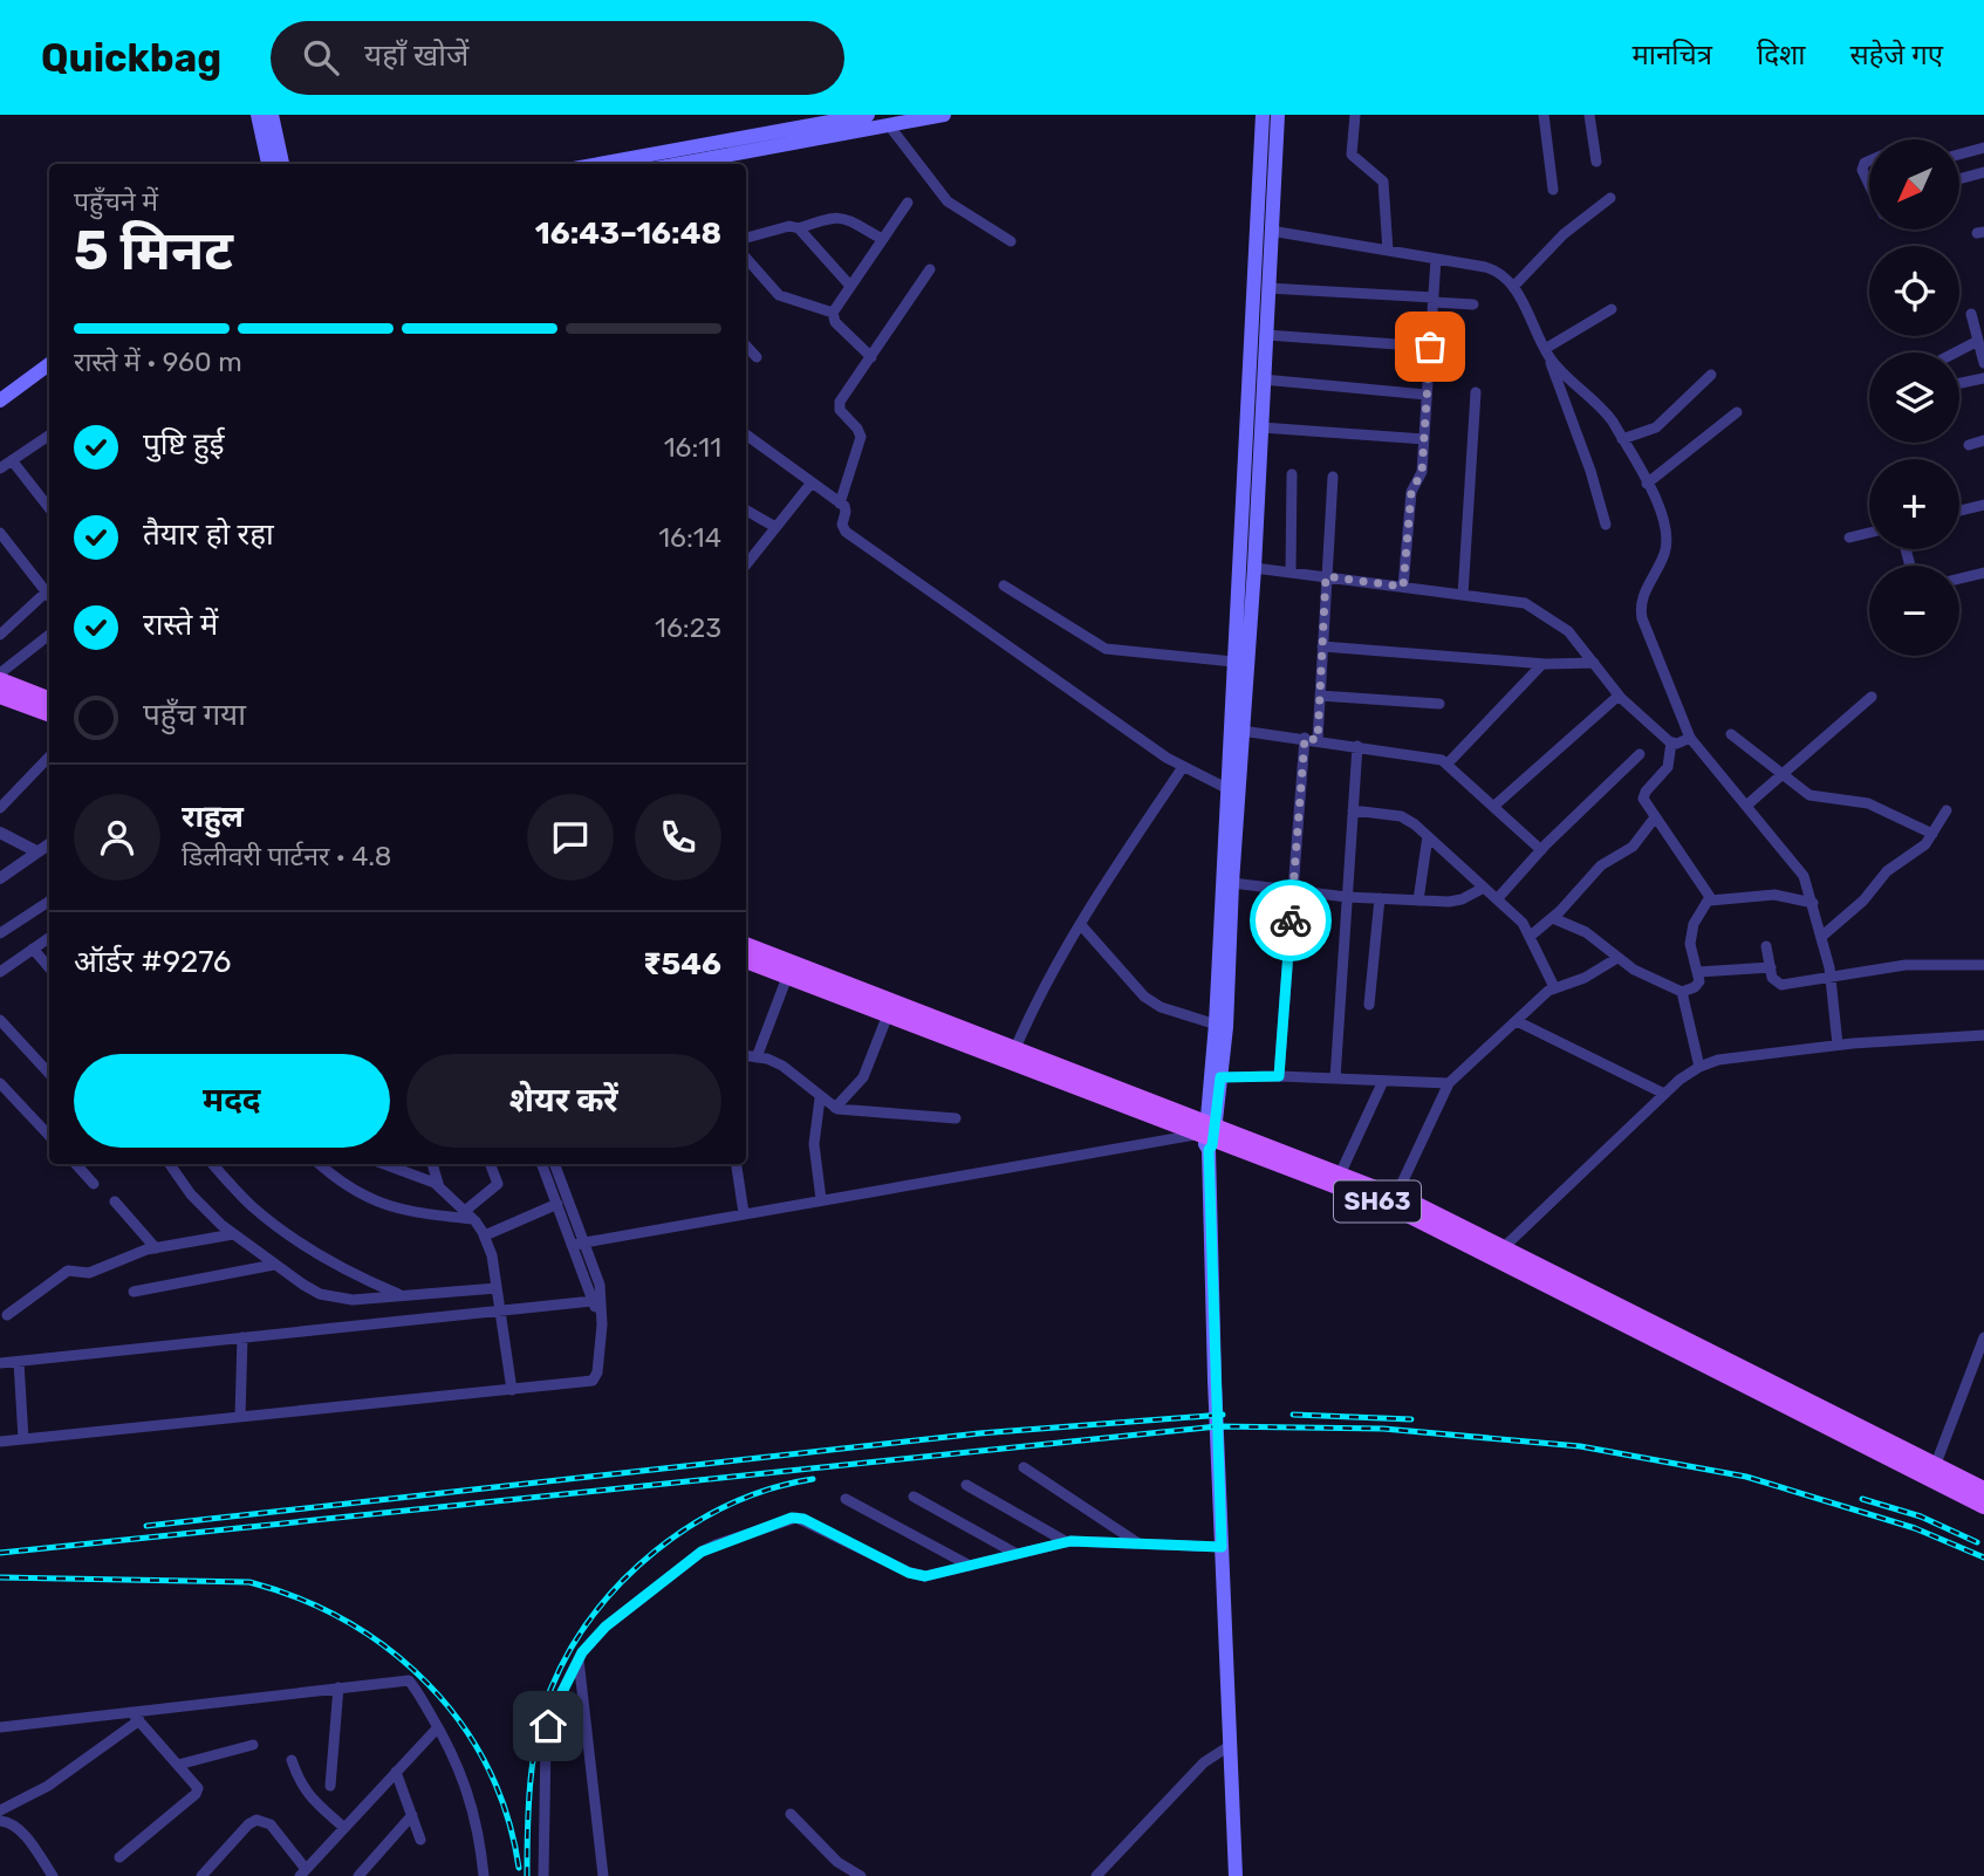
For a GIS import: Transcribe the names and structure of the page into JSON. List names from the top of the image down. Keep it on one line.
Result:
{"streets":{"main road":["SH63"]},"north":"bottom left","page":{"header":"Quickbag","search":"यहाँ खोजें","nav":["मानचित्र","दिशा","सहेजे गए"],"map_buttons":["+","−"],"heading":["5 मिनट","पहुँचने में","16:43–16:48"],"panel":["राहुल","डिलीवरी पार्टनर · 4.8","ऑर्डर #9276","₹546"],"bar":"रास्ते में · 960 m","list":[["पुष्टि हुई","16:11"],["तैयार हो रहा","16:14"],["रास्ते में","16:23"],"पहुँच गया"],"buttons":["मदद","शेयर करें"]}}
